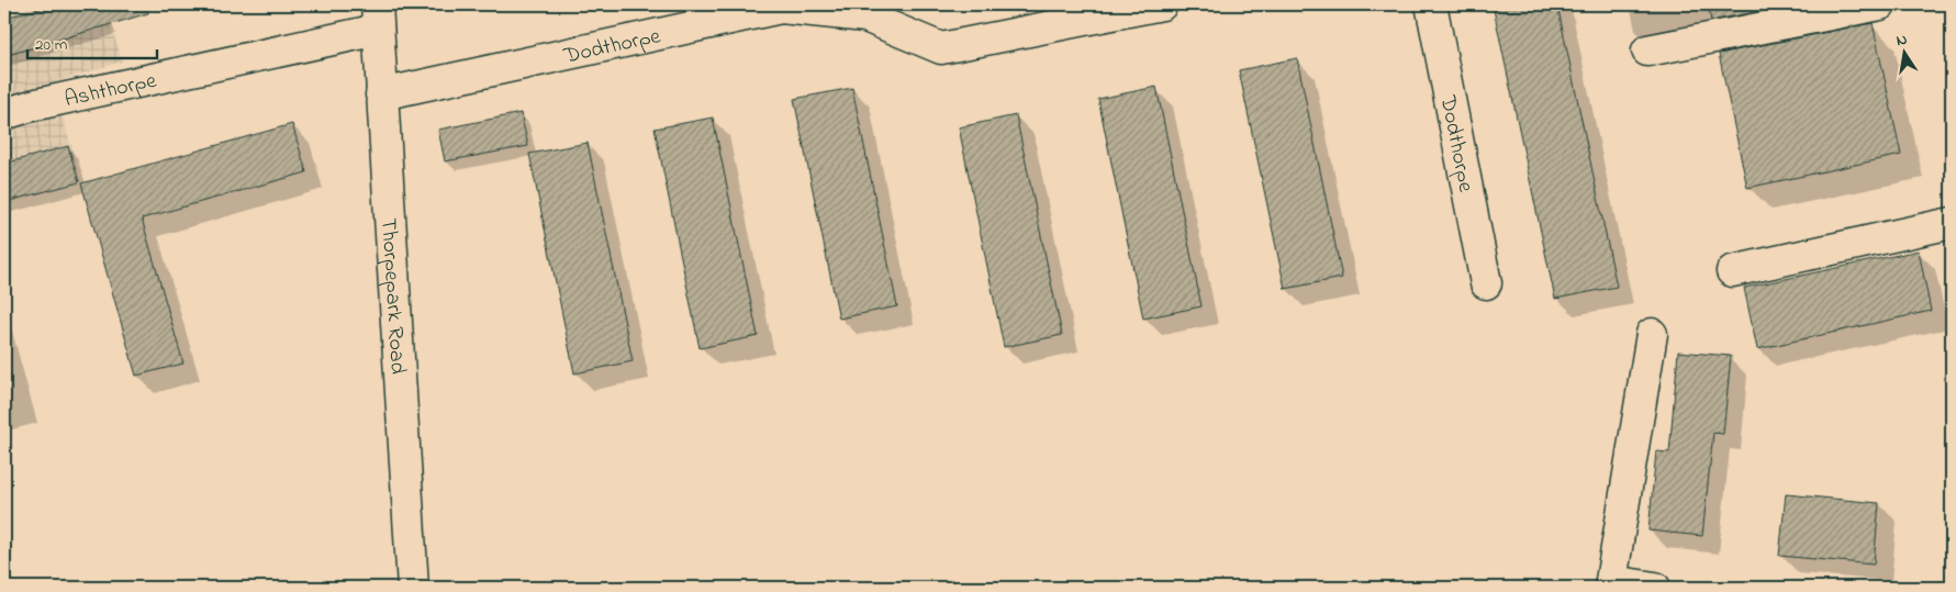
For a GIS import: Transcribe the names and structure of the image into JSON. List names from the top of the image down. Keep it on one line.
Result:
{"streets":{"street":["Dodthorpe","Ashthorpe","Thorpepark Road"]},"crossings":[["Dodthorpe","Thorpepark Road"],["Ashthorpe","Thorpepark Road"]],"scale_bar":"20 m","north":"top"}
